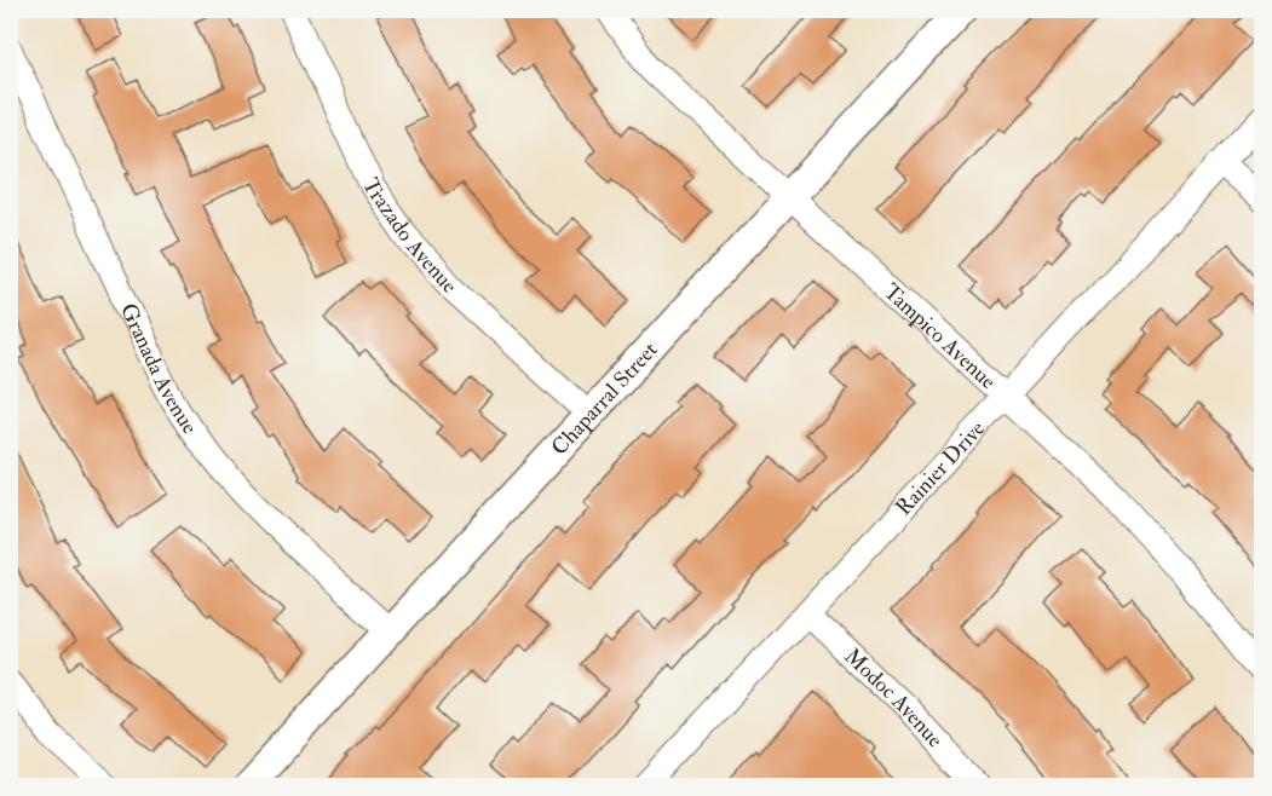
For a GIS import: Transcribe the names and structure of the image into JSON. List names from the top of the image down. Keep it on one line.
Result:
{"streets":{"street":["Trazado Avenue","Tampico Avenue","Granada Avenue","Chaparral Street","Rainier Drive","Modoc Avenue"]},"crossings":[["Trazado Avenue","Chaparral Street"],["Tampico Avenue","Chaparral Street"],["Tampico Avenue","Rainier Drive"],["Granada Avenue","Chaparral Street"],["Rainier Drive","Modoc Avenue"]]}
